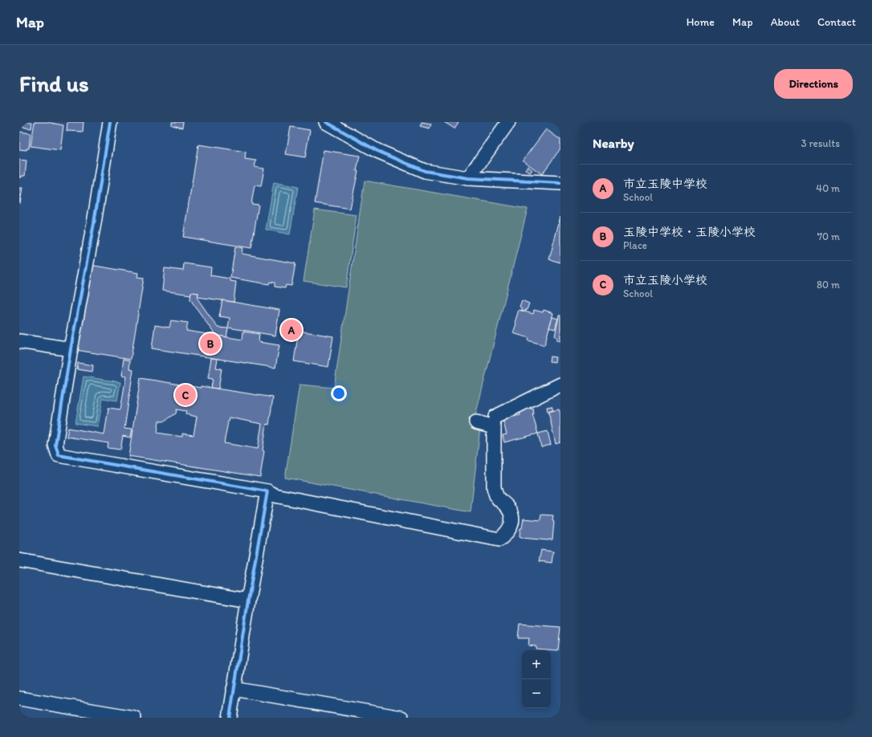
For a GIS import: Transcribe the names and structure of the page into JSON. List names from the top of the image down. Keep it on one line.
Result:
{"page":{"header":"Map","nav":["Home","Map","About","Contact"],"buttons":"Directions","title":"Find us","heading":["Nearby","3 results"],"list":[{"mark":"A","name":"市立玉陵中学校","note":"School","value":"40 m"},{"mark":"B","name":"玉陵中学校・玉陵小学校","note":"Place","value":"70 m"},{"mark":"C","name":"市立玉陵小学校","note":"School","value":"80 m"}],"pins":["A","B","C"],"map_buttons":["+","−"]}}
